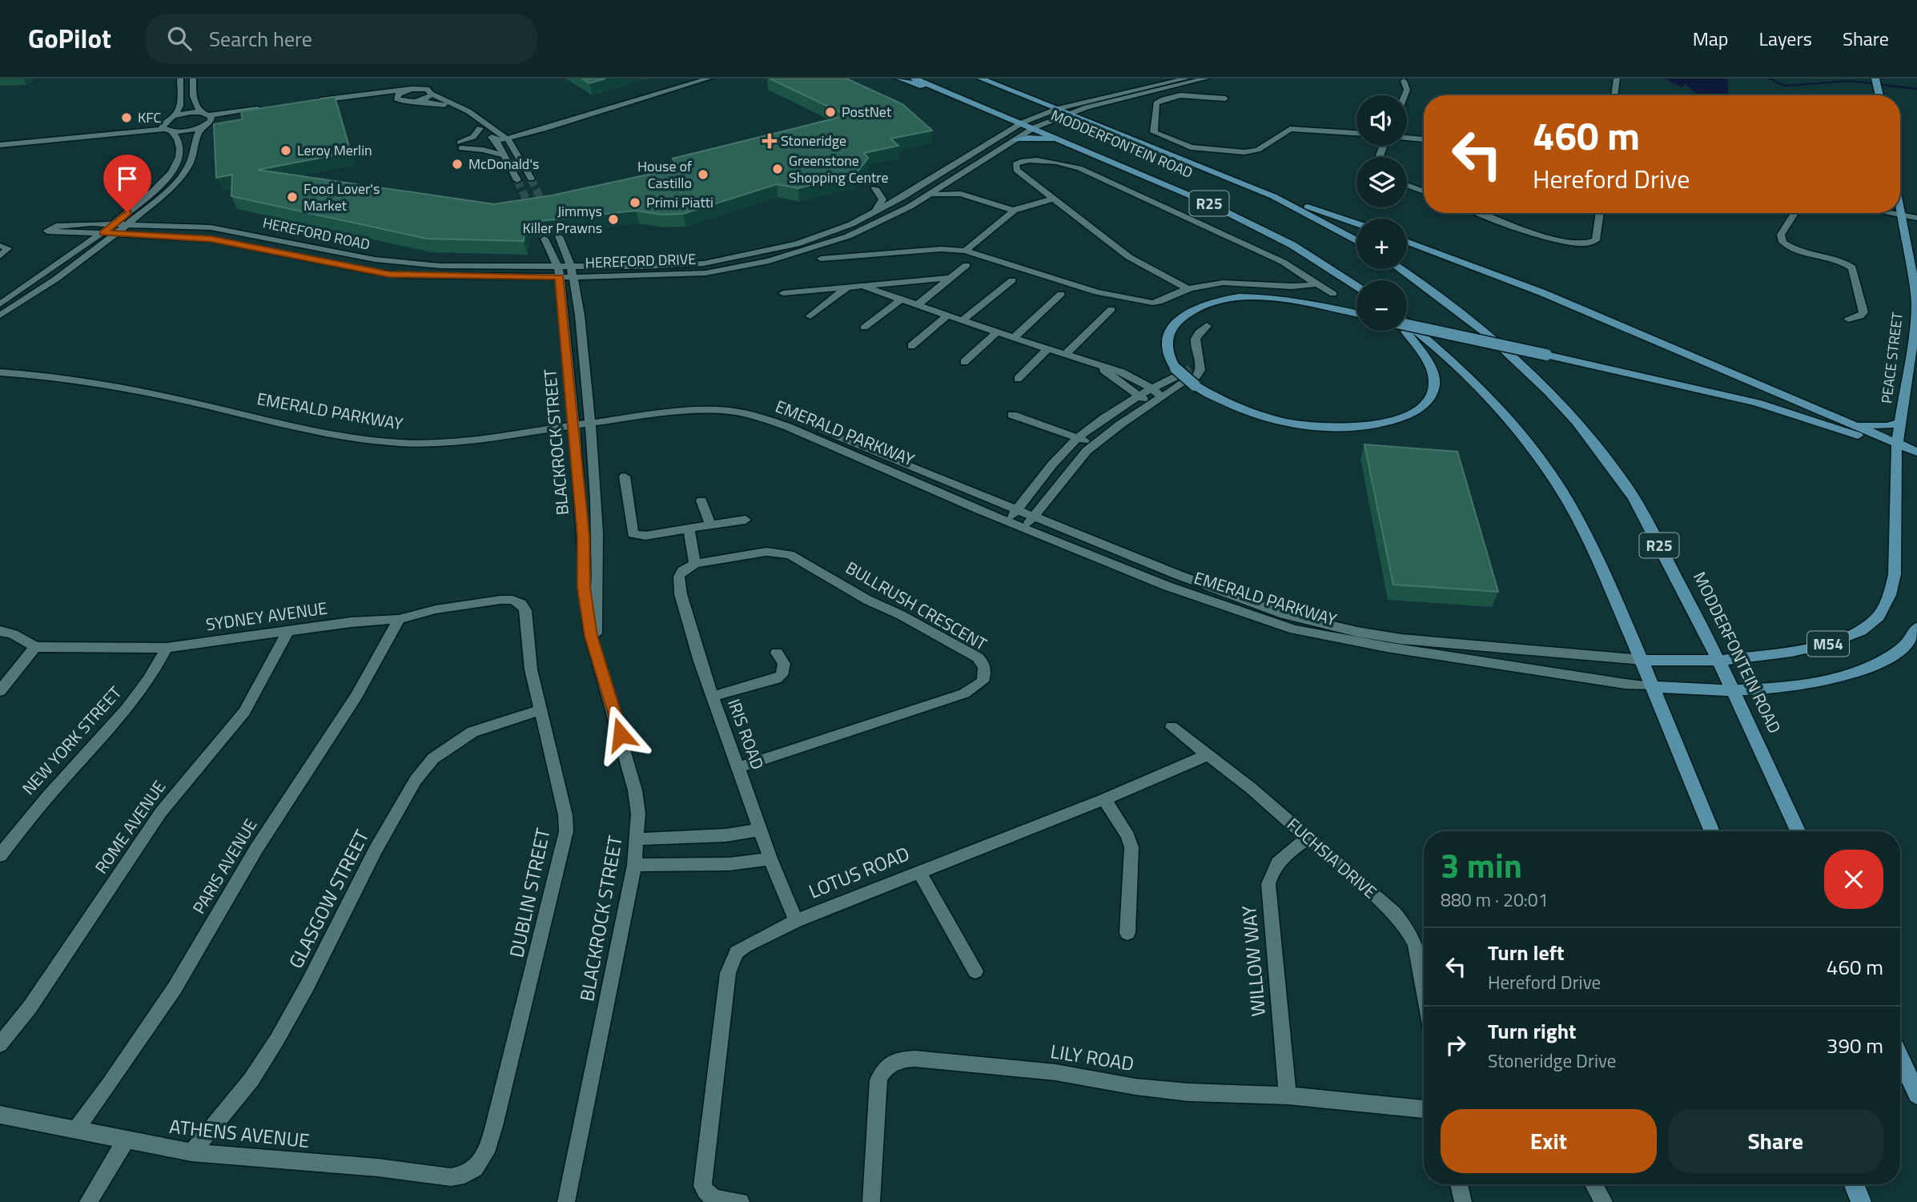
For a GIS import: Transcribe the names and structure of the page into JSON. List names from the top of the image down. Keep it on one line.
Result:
{"streets":{"main road":["MODDERFONTEIN ROAD","R25","PEACE STREET","M54"],"street":["HEREFORD ROAD","HEREFORD DRIVE","EMERALD PARKWAY","BLACKROCK STREET","BULLRUSH CRESCENT","SYDNEY AVENUE","IRIS ROAD","NEW YORK STREET","ROME AVENUE","FUCHSIA DRIVE","PARIS AVENUE","LOTUS ROAD","DUBLIN STREET","GLASGOW STREET","WILLOW WAY","LILY ROAD","ATHENS AVENUE"]},"crossings":[["MODDERFONTEIN ROAD","HEREFORD DRIVE"],["MODDERFONTEIN ROAD","PEACE STREET"],["MODDERFONTEIN ROAD","M54"],["HEREFORD ROAD","HEREFORD DRIVE"],["HEREFORD ROAD","BLACKROCK STREET"],["HEREFORD DRIVE","BLACKROCK STREET"],["PEACE STREET","M54"],["EMERALD PARKWAY","BLACKROCK STREET"],["EMERALD PARKWAY","M54"],["BULLRUSH CRESCENT","IRIS ROAD"],["SYDNEY AVENUE","NEW YORK STREET"],["SYDNEY AVENUE","ROME AVENUE"],["SYDNEY AVENUE","PARIS AVENUE"],["SYDNEY AVENUE","DUBLIN STREET"],["IRIS ROAD","LOTUS ROAD"],["FUCHSIA DRIVE","LOTUS ROAD"],["FUCHSIA DRIVE","WILLOW WAY"],["PARIS AVENUE","ATHENS AVENUE"],["DUBLIN STREET","GLASGOW STREET"],["DUBLIN STREET","ATHENS AVENUE"],["GLASGOW STREET","ATHENS AVENUE"],["WILLOW WAY","LILY ROAD"]],"places":{"other":["PostNet","KFC","Leroy Merlin","McDonald's","Greenstone Shopping Centre","House of Castillo","Food Lover's Market","Primi Piatti","Jimmys Killer Prawns"],"health":["Stoneridge"]},"page":{"header":"GoPilot","search":"Search here","nav":["Map","Layers","Share"],"map_buttons":["+","−"],"turn":["460 m","Hereford Drive"],"heading":["3 min","880 m · 20:01"],"list":[{"name":"Turn left","note":"Hereford Drive","value":"460 m"},{"name":"Turn right","note":"Stoneridge Drive","value":"390 m"}],"buttons":["Exit","Share"]}}
